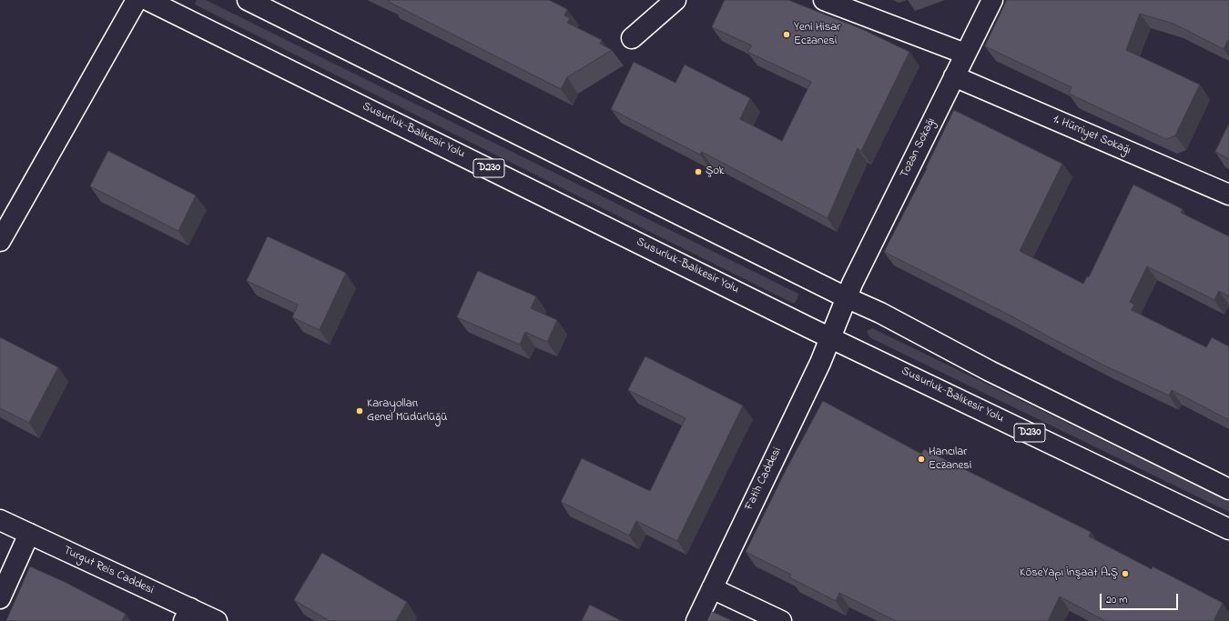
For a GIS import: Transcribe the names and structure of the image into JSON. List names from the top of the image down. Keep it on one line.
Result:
{"streets":{"main road":["Susurluk-Balıkesir Yolu","1. Hürriyet Sokağı","Tozan Sokağı","D230","Fatih Caddesi","Turgut Reis Caddesi"]},"crossings":[["Susurluk-Balıkesir Yolu","Tozan Sokağı"],["Susurluk-Balıkesir Yolu","Fatih Caddesi"],["1. Hürriyet Sokağı","Tozan Sokağı"],["Tozan Sokağı","Fatih Caddesi"]],"places":["Yeni Hisar Eczanesi","Şok","Karayolları Genel Müdürlüğü","Hancılar Eczanesi","KöseYapı İnşaat A.Ş"],"scale_bar":"20 m"}
